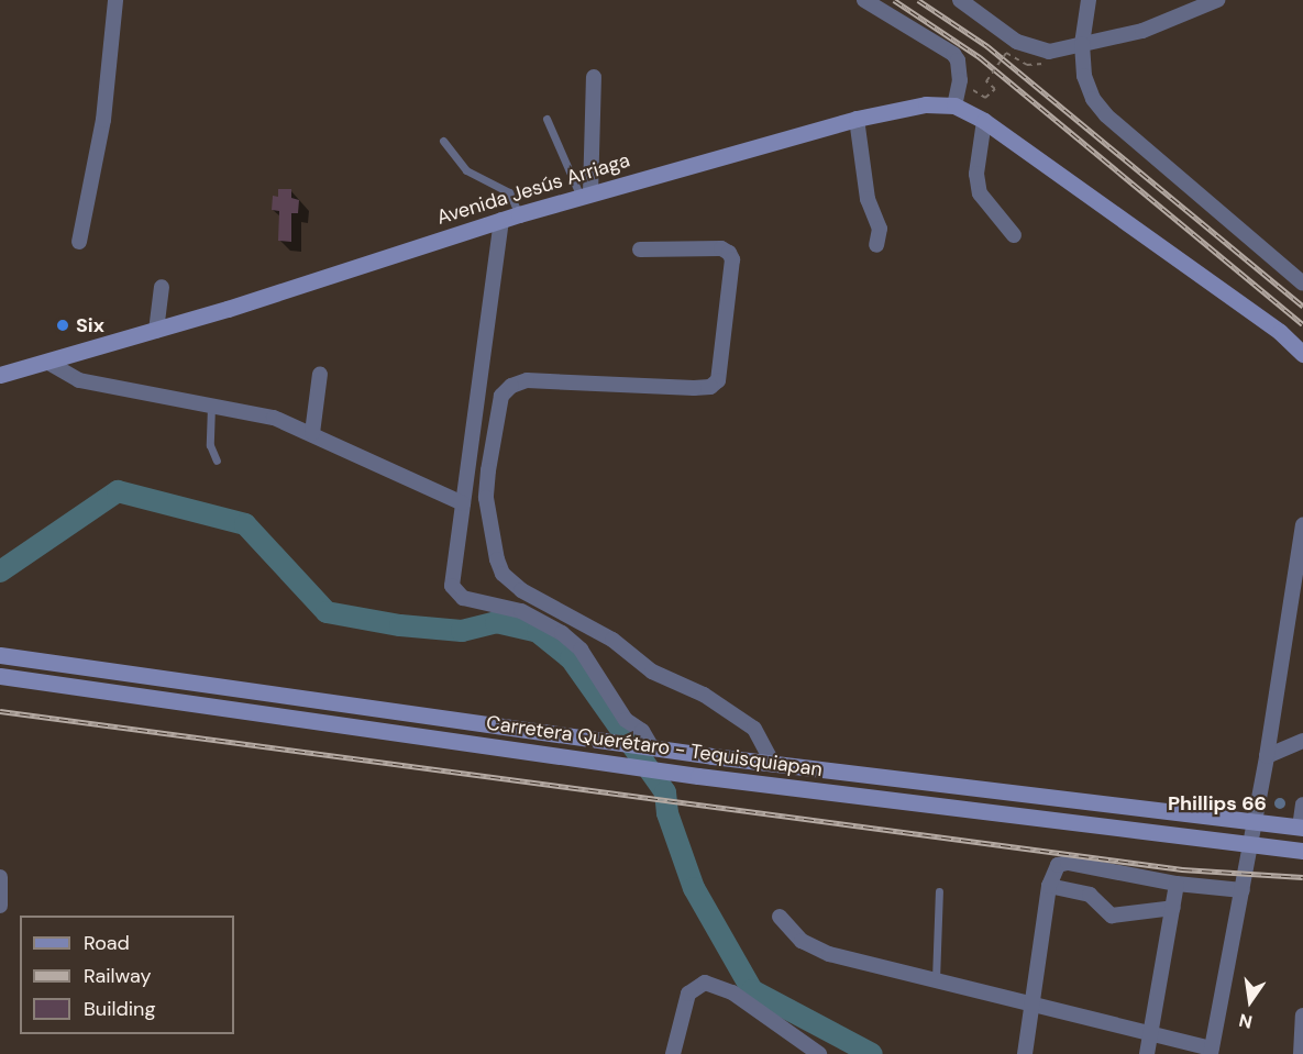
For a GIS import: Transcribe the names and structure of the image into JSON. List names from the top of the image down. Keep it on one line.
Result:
{"streets":{"main road":["Avenida Jesús Arriaga","Carretera Querétaro - Tequisquiapan"]},"places":["Six","Phillips 66"],"legend":["Road","Railway","Building"],"north":"bottom"}
